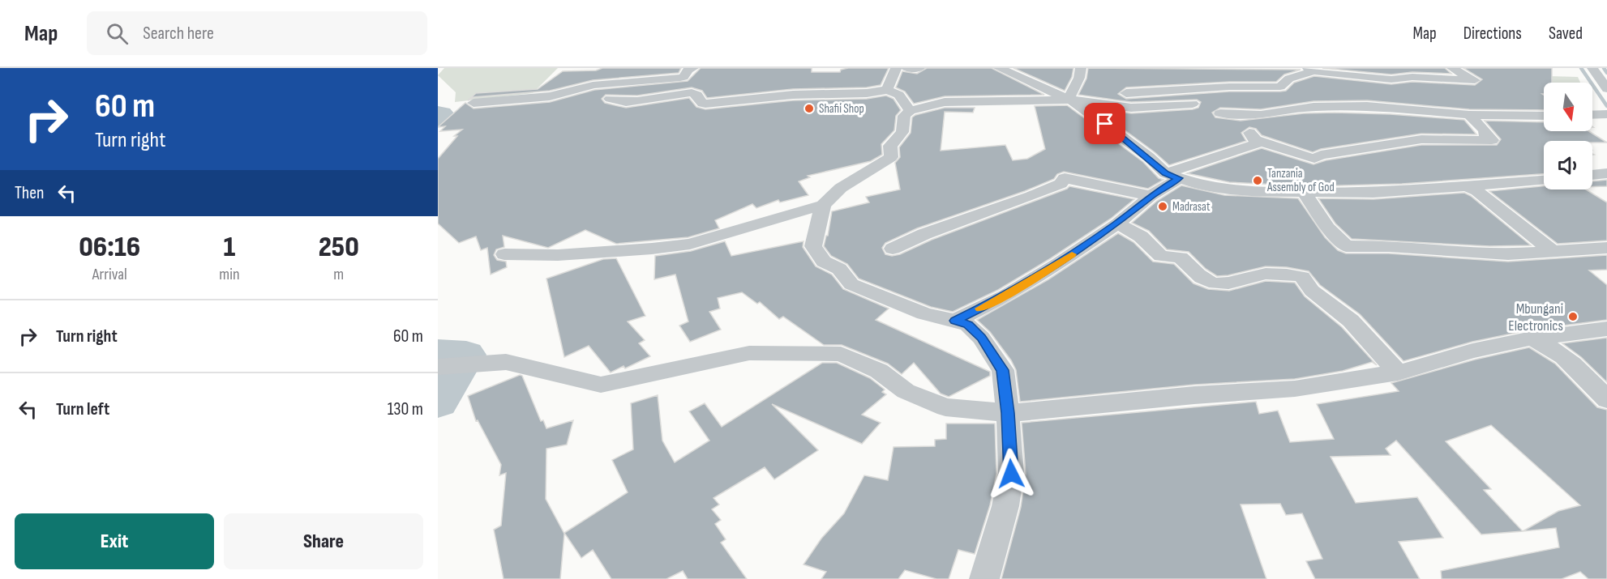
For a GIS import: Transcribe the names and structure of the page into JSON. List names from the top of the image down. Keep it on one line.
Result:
{"places":["Shafii Shop","Tanzania Assembly of God","Madrasat","Mbungani Electronics"],"north":"bottom","page":{"header":"Map","search":"Search here","nav":["Map","Directions","Saved"],"turn":["60 m","Turn right"],"then":"Then","eta":["06:16","Arrival","1","min","250","m"],"list":[{"name":"Turn right","value":"60 m"},{"name":"Turn left","value":"130 m"}],"buttons":["Exit","Share"]}}
